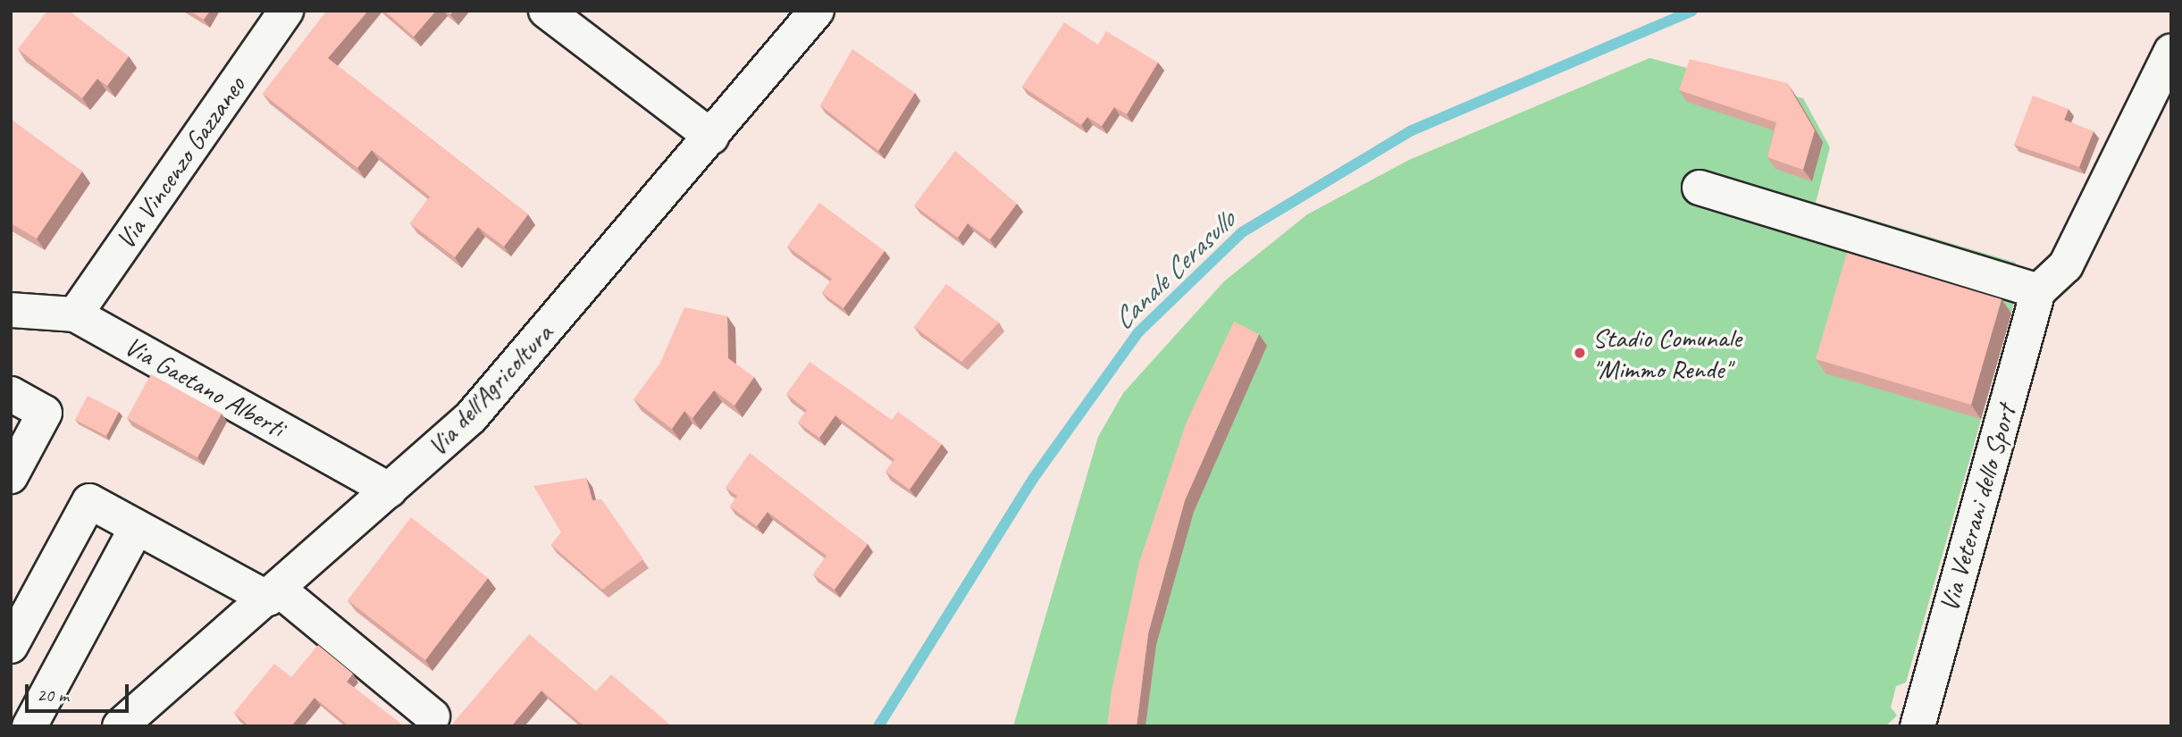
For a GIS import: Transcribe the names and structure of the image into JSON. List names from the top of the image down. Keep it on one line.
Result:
{"streets":{"street":["Via Vincenzo Gazzaneo","Via Gaetano Alberti","Via dell'Agricoltura","Via Veterani dello Sport"]},"crossings":[["Via Vincenzo Gazzaneo","Via Gaetano Alberti"],["Via Gaetano Alberti","Via dell'Agricoltura"]],"water":["Canale Cerasullo"],"places":["Stadio Comunale \"Mimmo Rende\""],"scale_bar":"20 m"}
